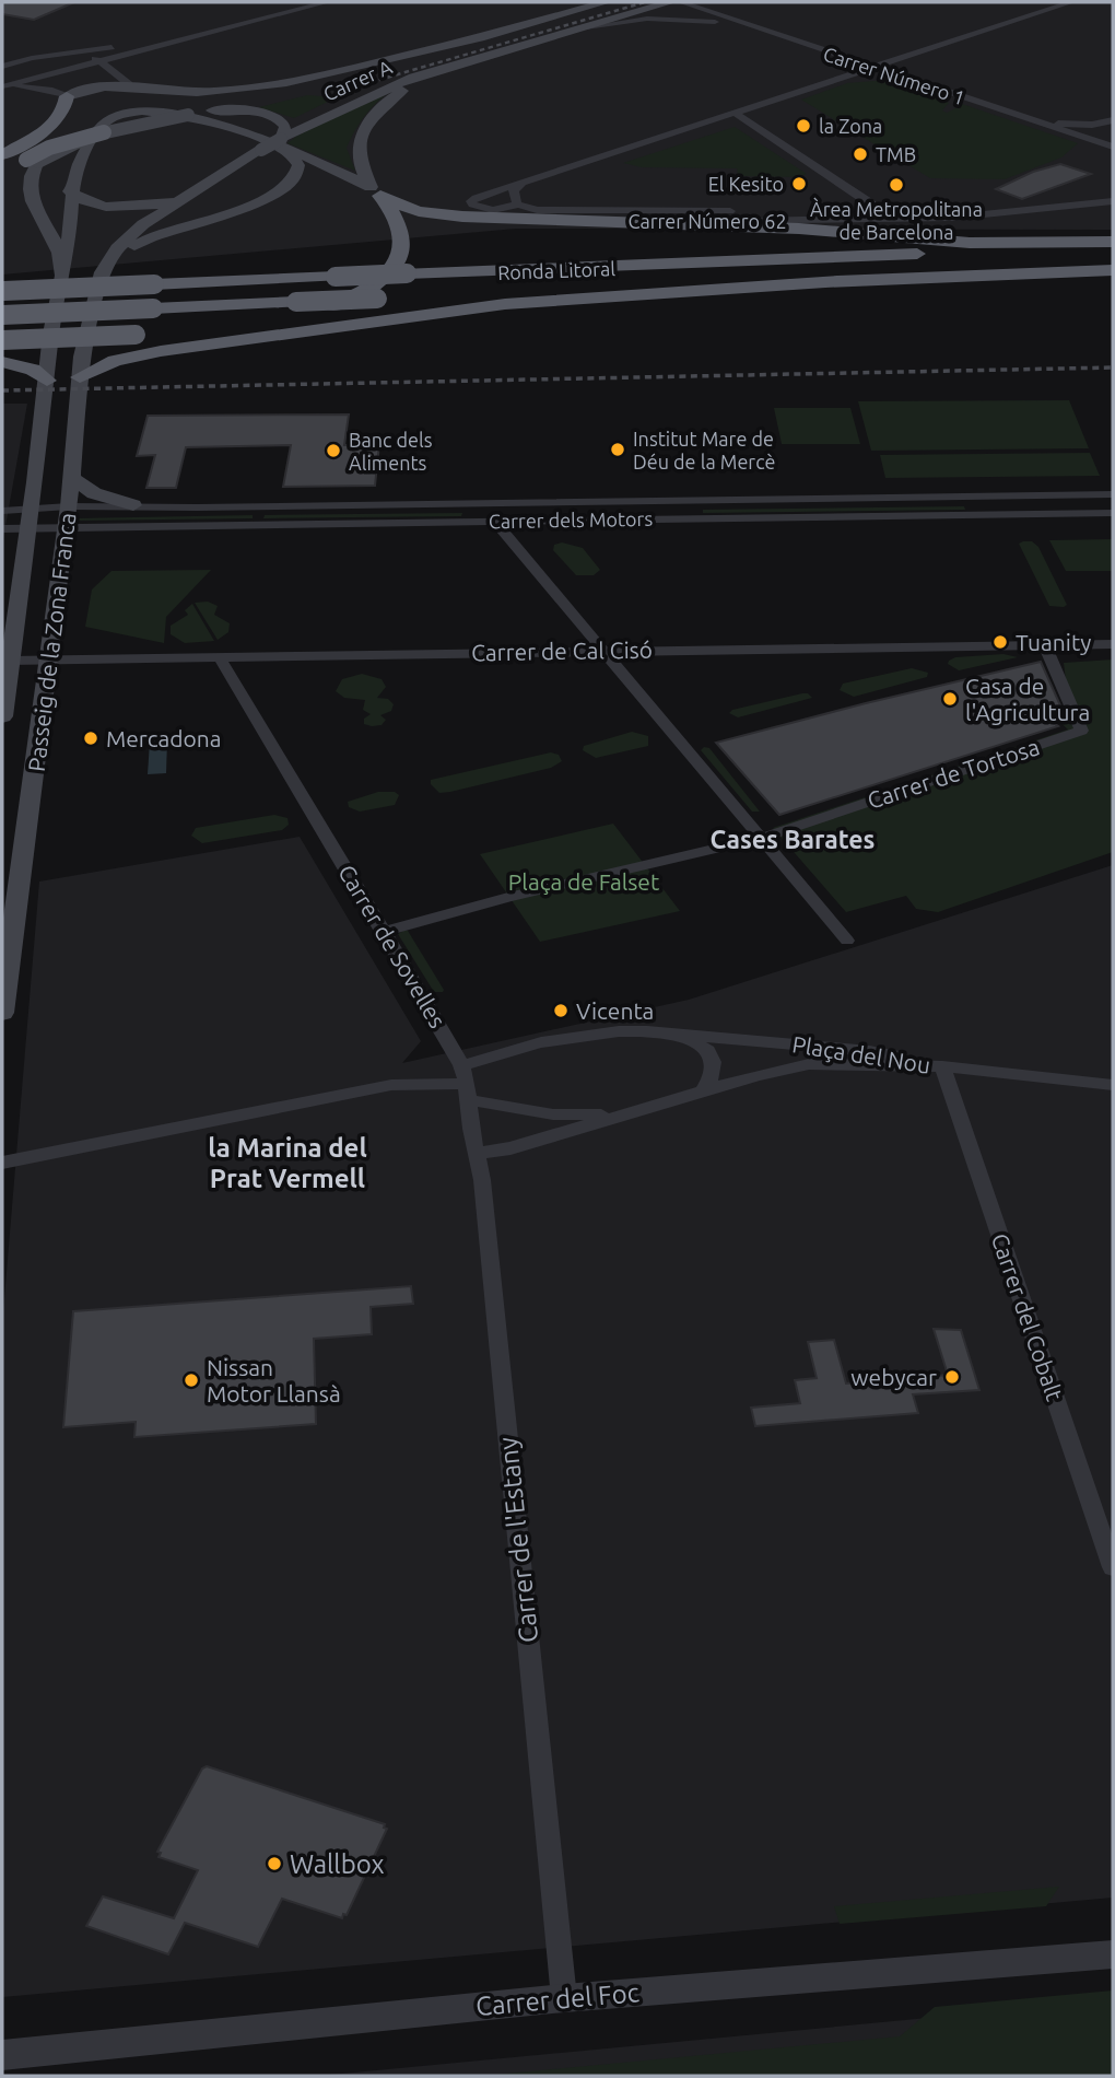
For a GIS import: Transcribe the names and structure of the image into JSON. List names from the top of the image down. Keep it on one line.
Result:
{"streets":{"highway":["Ronda Litoral"],"main road":["Carrer A","Passeig de la Zona Franca"],"street":["Carrer Número 1","Carrer Número 62","Carrer dels Motors","Carrer de Cal Cisó","Carrer de Tortosa","Carrer de Sovelles","Plaça del Nou","Carrer del Cobalt","Carrer de l'Estany","Carrer del Foc"]},"crossings":[["Carrer A","Passeig de la Zona Franca"],["Carrer dels Motors","Passeig de la Zona Franca"],["Passeig de la Zona Franca","Carrer de Cal Cisó"],["Carrer de Cal Cisó","Carrer de Tortosa"],["Carrer de Cal Cisó","Carrer de Sovelles"],["Carrer de Tortosa","Carrer de Sovelles"],["Carrer de Sovelles","Plaça del Nou"],["Carrer de Sovelles","Carrer de l'Estany"],["Plaça del Nou","Carrer del Cobalt"],["Plaça del Nou","Carrer de l'Estany"],["Carrer de l'Estany","Carrer del Foc"]],"districts":["Cases Barates","la Marina del Prat Vermell"],"parks":["Plaça de Falset"],"places":["la Zona","TMB","El Kesito","Àrea Metropolitana de Barcelona","Institut Mare de Déu de la Mercè","Banc dels Aliments","Tuanity","Casa de l'Agricultura","Mercadona","Vicenta","webycar","Nissan Motor Llansà","Wallbox"]}
